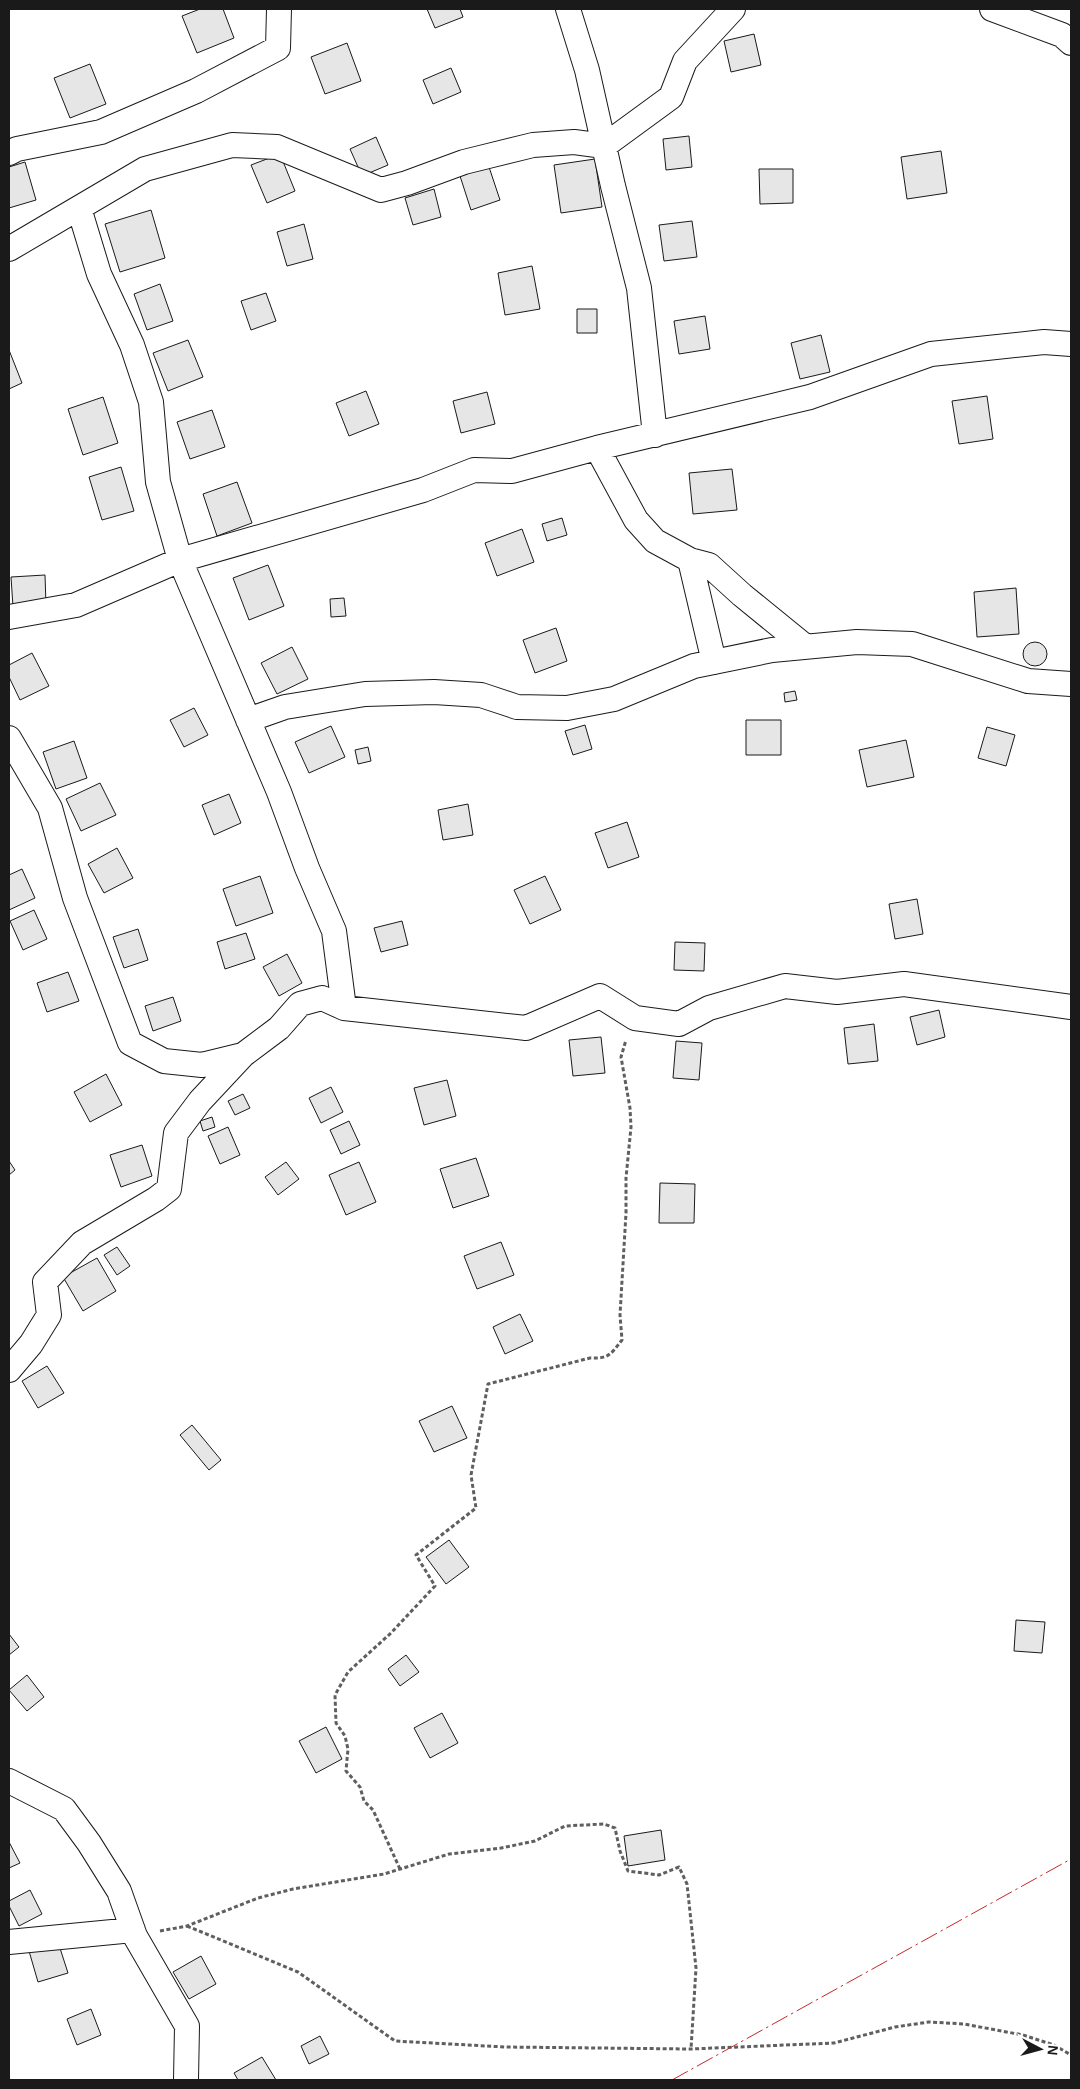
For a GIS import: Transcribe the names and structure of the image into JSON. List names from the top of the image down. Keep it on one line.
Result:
{"north":"right"}
